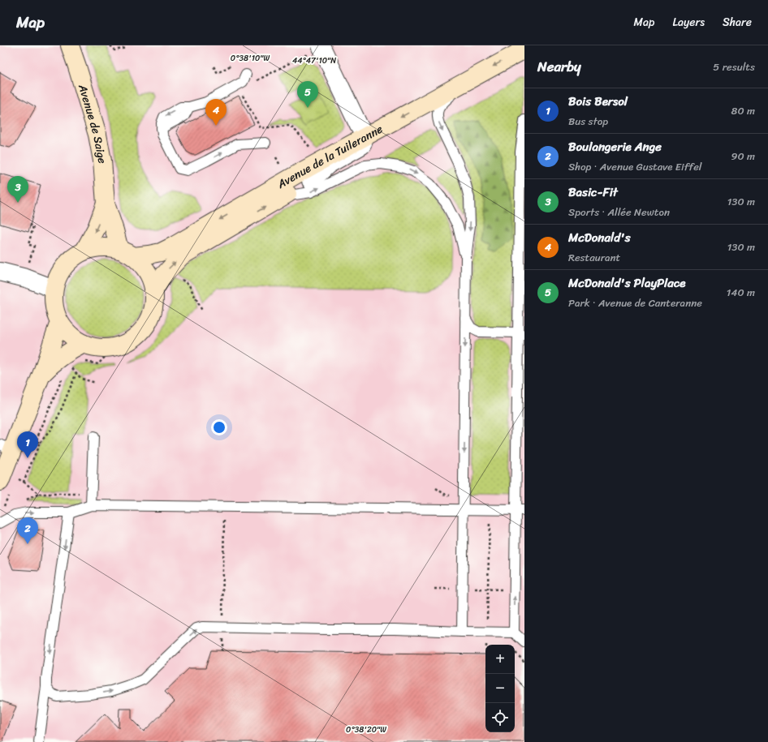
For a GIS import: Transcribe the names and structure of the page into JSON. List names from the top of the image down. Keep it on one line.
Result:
{"streets":{"street":["Avenue de Saige","Avenue de la Tuileranne"]},"crossings":[["Avenue de Saige","Avenue de la Tuileranne"]],"page":{"header":"Map","nav":["Map","Layers","Share"],"heading":["Nearby","5 results"],"pins":["5","4","3","1","2"],"list":[{"mark":"1","name":"Bois Bersol","note":"Bus stop","value":"80 m"},{"mark":"2","name":"Boulangerie Ange","note":"Shop · Avenue Gustave Eiffel","value":"90 m"},{"mark":"3","name":"Basic-Fit","note":"Sports · Allée Newton","value":"130 m"},{"mark":"4","name":"McDonald's","note":"Restaurant","value":"130 m"},{"mark":"5","name":"McDonald's PlayPlace","note":"Park · Avenue de Canteranne","value":"140 m"}],"map_buttons":["+","−"]},"coordinates":["0°38'10\"W","44°47'10\"N","0°38'20\"W"]}
